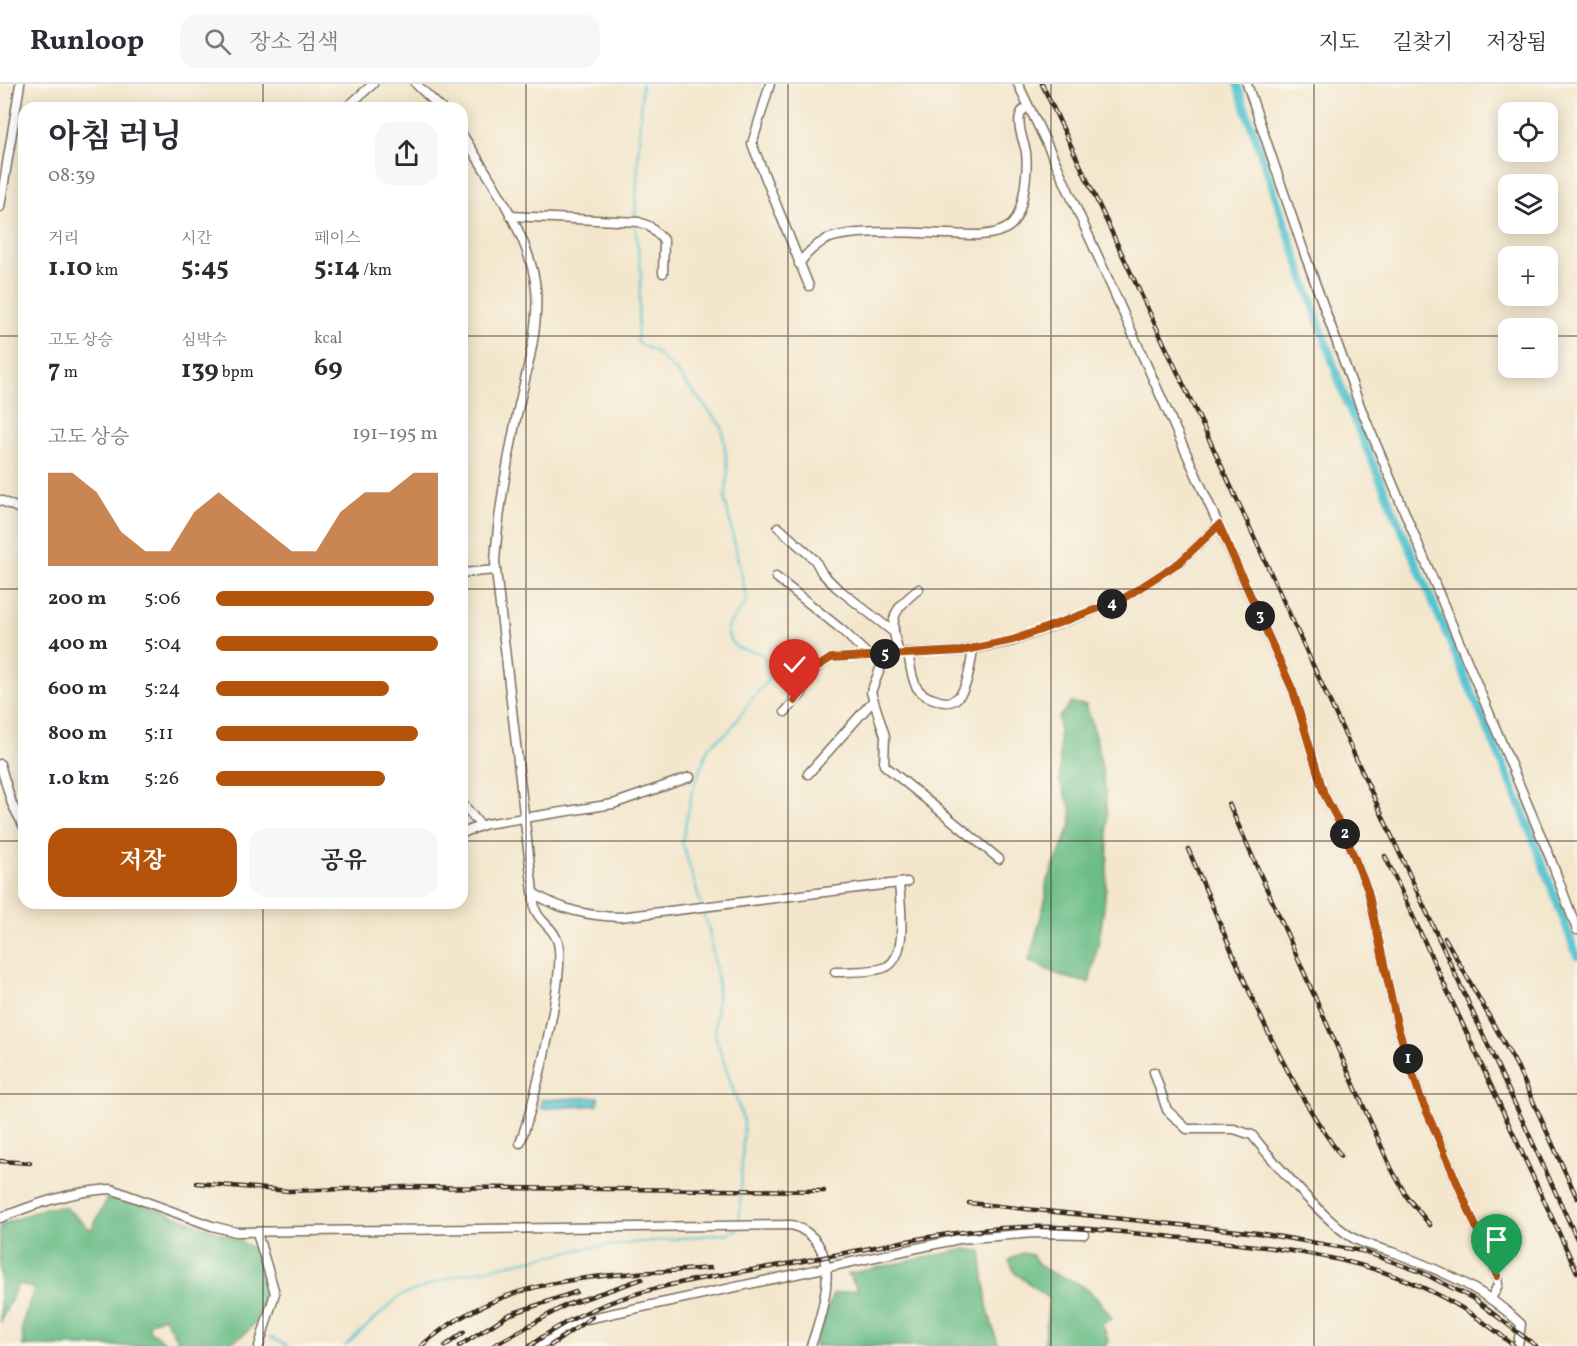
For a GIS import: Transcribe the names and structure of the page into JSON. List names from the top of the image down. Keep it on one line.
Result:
{"page":{"header":"Runloop","search":"장소 검색","nav":["지도","길찾기","저장됨"],"map_buttons":["+","−"],"heading":["아침 러닝","08:39"],"stats":[["거리","1.10 km"],["시간","5:45"],["페이스","5:14 /km"],["고도 상승","7 m"],["심박수","139 bpm"],["kcal","69"]],"chart":["고도 상승","191–195 m"],"list":[{"name":"200 m","note":"5:06"},{"name":"400 m","note":"5:04"},{"name":"600 m","note":"5:24"},{"name":"800 m","note":"5:11"},{"name":"1.0 km","note":"5:26"}],"pins":["4","3","5","2","1"],"buttons":["저장","공유"]}}
